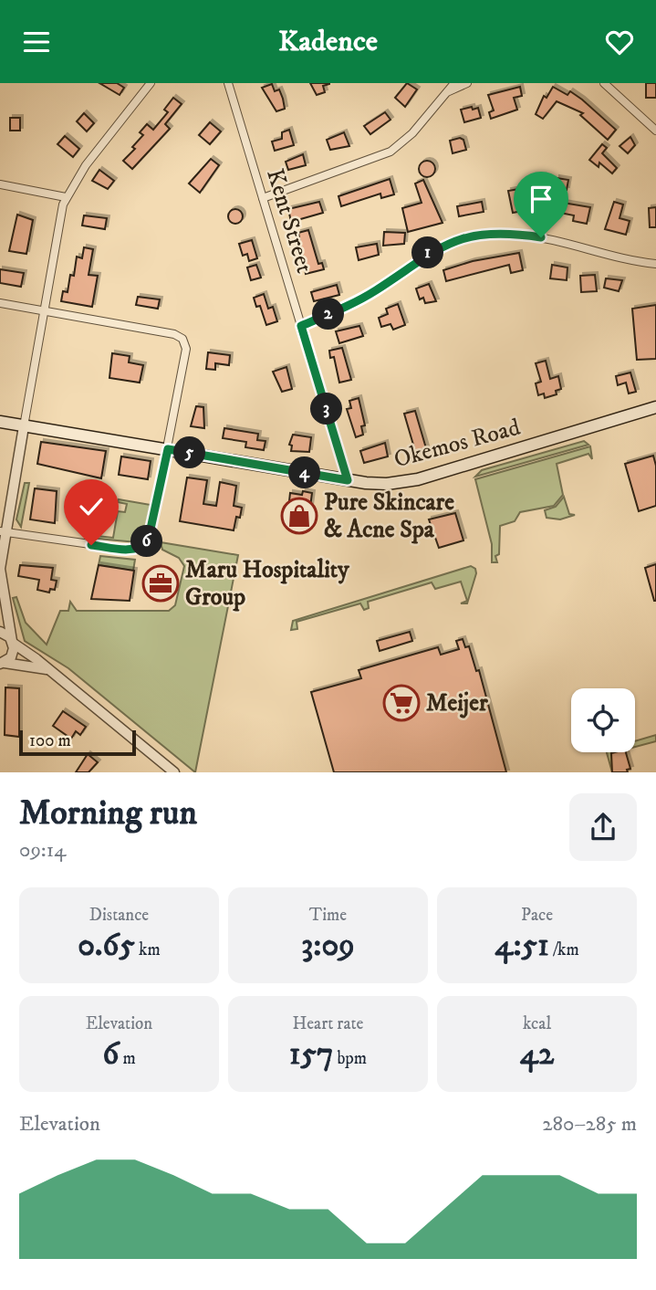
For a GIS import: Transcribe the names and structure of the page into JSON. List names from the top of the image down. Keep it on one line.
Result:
{"streets":{"main road":["Okemos Road"],"street":["Kent Street"]},"crossings":[["Kent Street","Okemos Road"]],"places":{"shop":["Pure Skincare & Acne Spa"],"office":["Maru Hospitality Group"],"supermarket":["Meijer"]},"scale_bar":"100 m","page":{"header":"Kadence","pins":["1","2","3","5","4","6"],"scale":"100 m","heading":["Morning run","09:14"],"stats":[["Distance","0.65 km"],["Time","3:09"],["Pace","4:51 /km"],["Elevation","6 m"],["Heart rate","157 bpm"],["kcal","42"]],"chart":["Elevation","280–285 m"]}}
